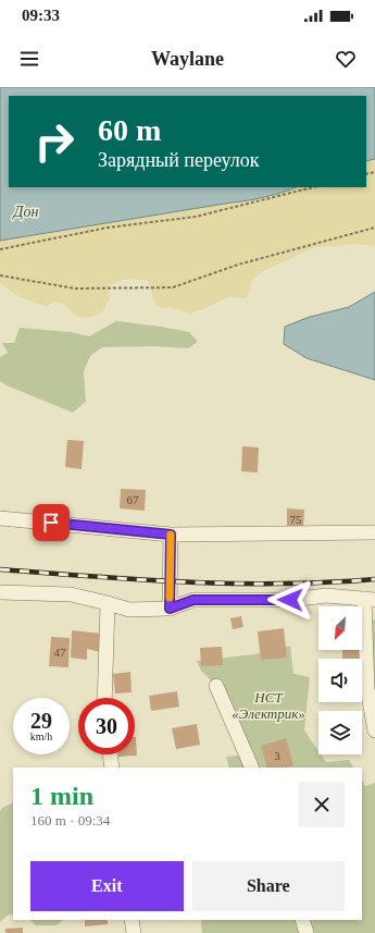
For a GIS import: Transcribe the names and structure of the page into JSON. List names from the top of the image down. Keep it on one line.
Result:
{"water":["Дон"],"parks":["НСТ «Электрик»"],"house_numbers":["67","75","47","3"],"north":"bottom left","page":{"status":"09:33","header":"Waylane","turn":["60 m","Зарядный переулок"],"speed":"29 km/h","limit":"30","heading":["1 min","160 m · 09:34"],"buttons":["Exit","Share"]}}
